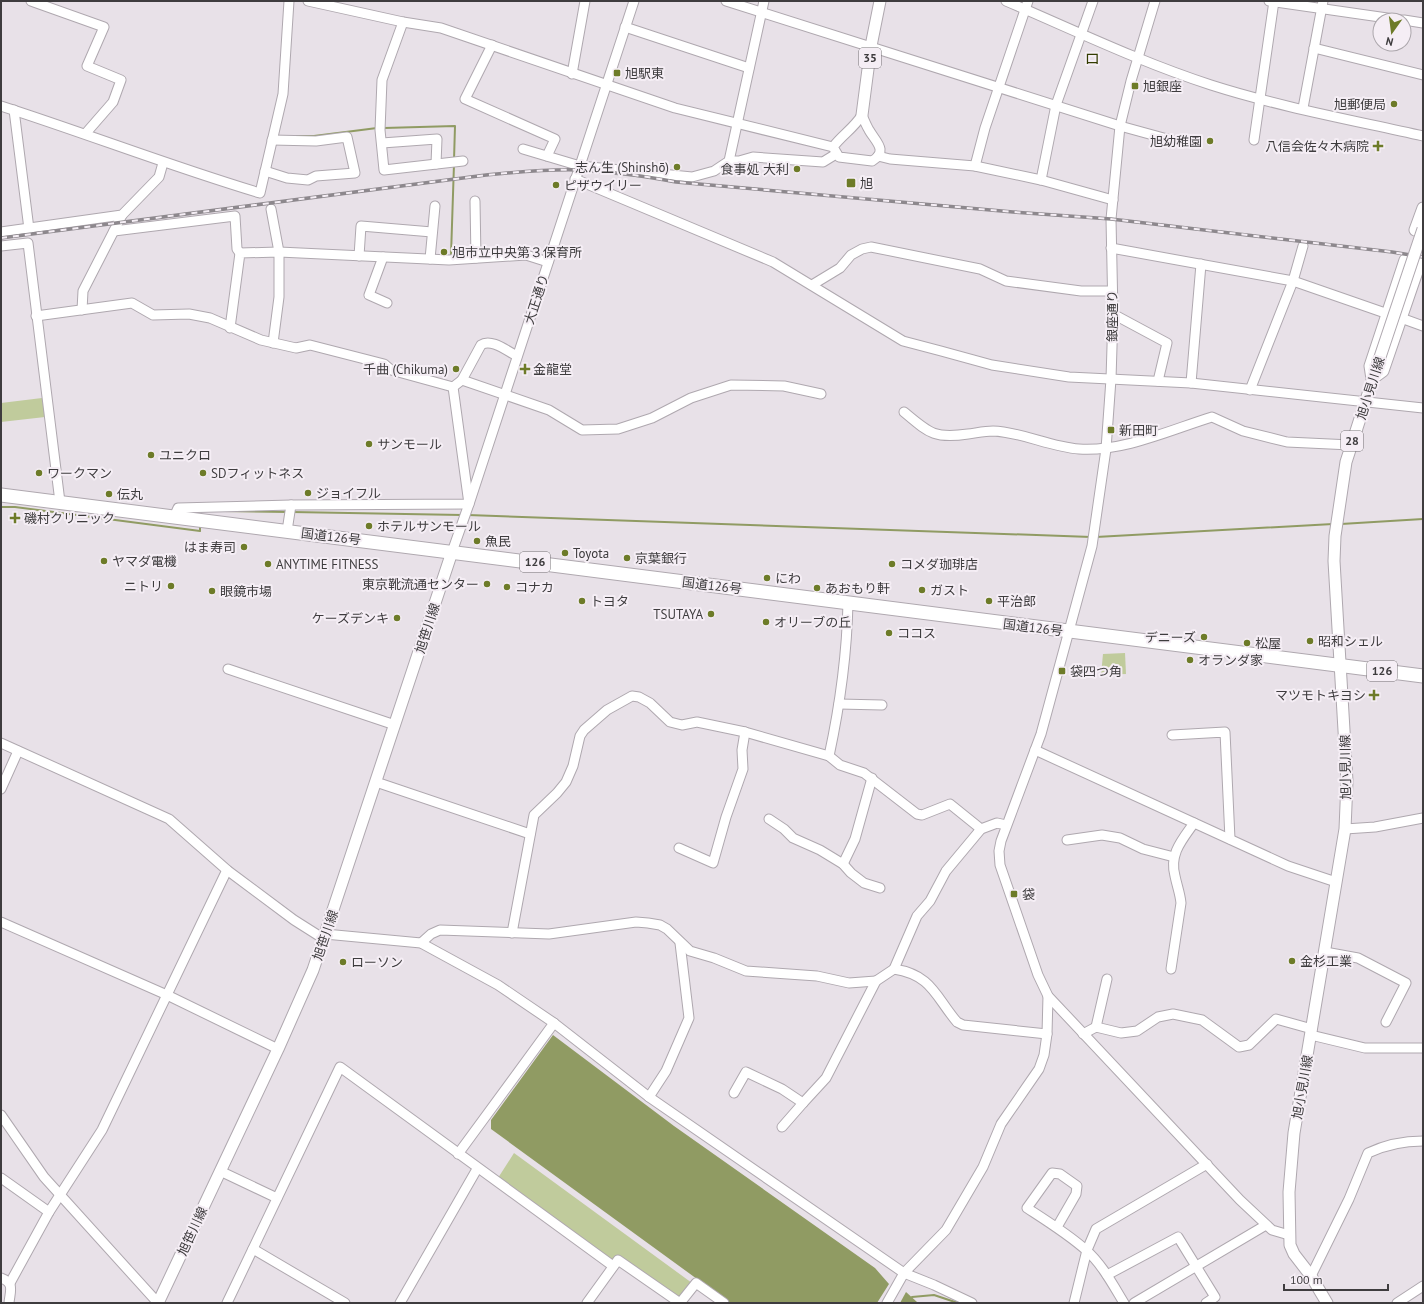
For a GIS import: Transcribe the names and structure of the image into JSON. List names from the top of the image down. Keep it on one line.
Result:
{"streets":{"highway":["国道126号","126"],"main road":["35","旭小見川線","28","旭笹川線"],"street":["大正通り","銀座通り"]},"crossings":[["大正通り","国道126号"],["大正通り","旭笹川線"],["銀座通り","国道126号"],["旭小見川線","国道126号"],["国道126号","旭笹川線"]],"districts":["ロ"],"places":{"transit":["旭駅東","旭銀座","旭","新田町","袋四つ角","袋"],"other":["旭郵便局","旭幼稚園","志ん生 (Shinshō)","食事処 大利","ピザウイリー","旭市立中央第３保育所","千曲 (Chikuma)","サンモール","ユニクロ","ワークマン","SDフィットネス","ジョイフル","伝丸","ホテルサンモール","魚民","はま寿司","Toyota","京葉銀行","ヤマダ電機","ANYTIME FITNESS","コメダ珈琲店","にわ","東京靴流通センター","ニトリ","コナカ","あおもり軒","ガスト","眼鏡市場","トヨタ","平治郎","TSUTAYA","ケーズデンキ","オリーブの丘","ココス","デニーズ","昭和シェル","松屋","オランダ家","金杉工業","ローソン"],"health":["八信会佐々木病院","金龍堂","磯村クリニック","マツモトキヨシ"]},"scale_bar":"100 m","north":"bottom"}
